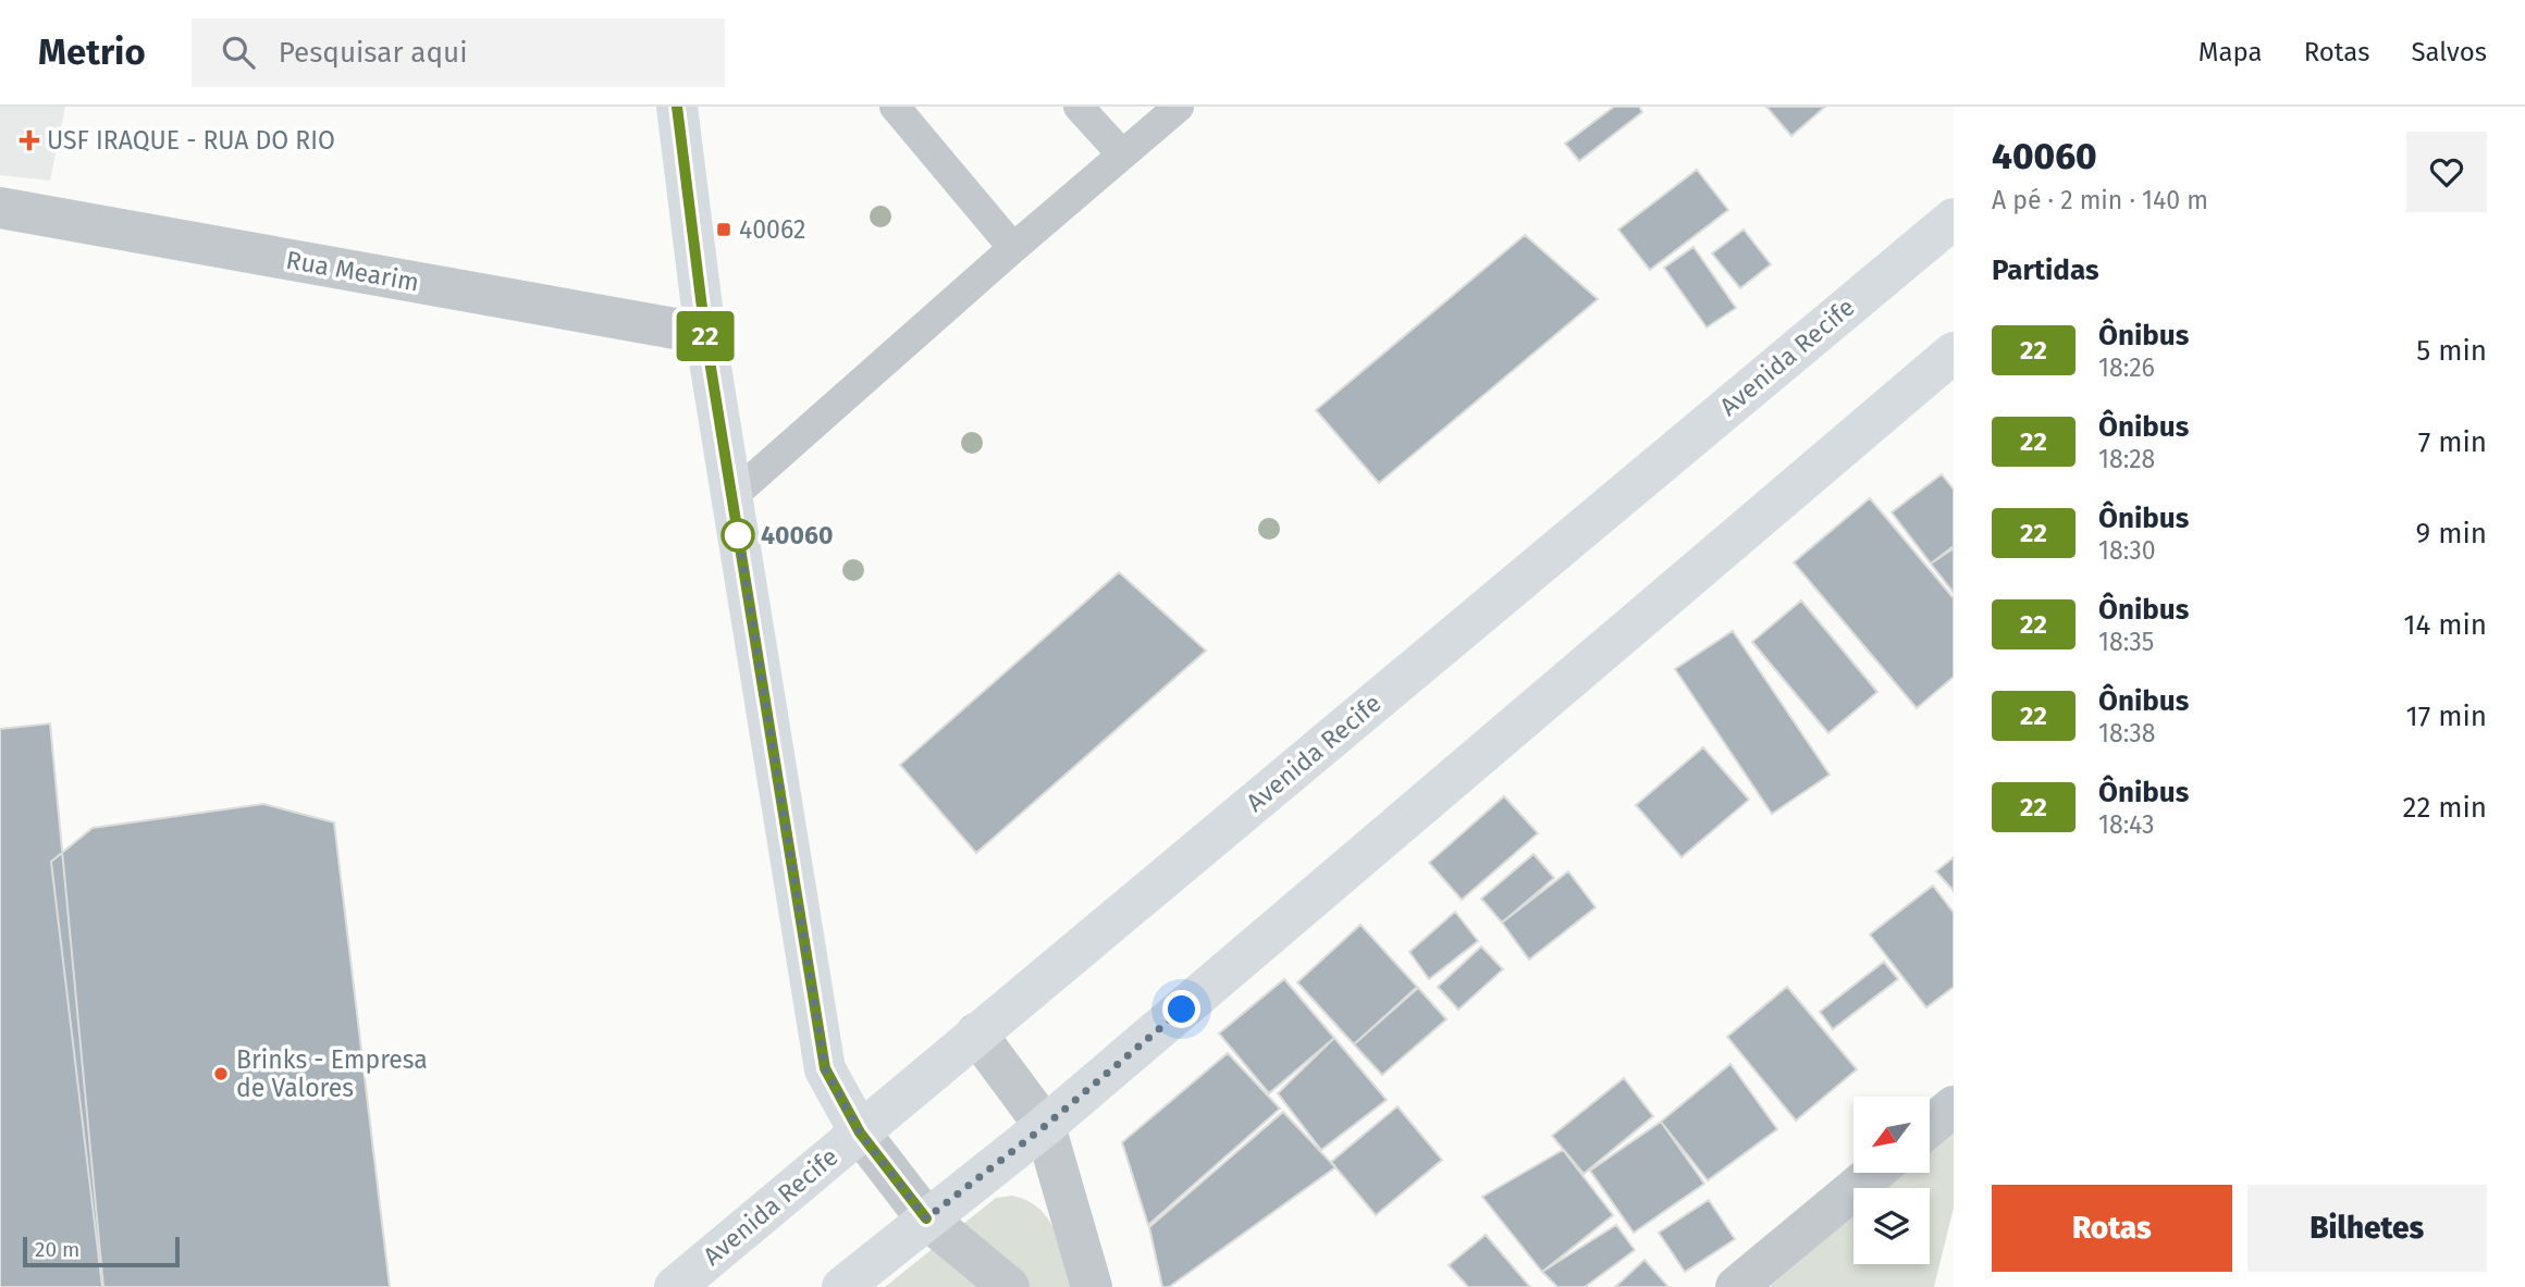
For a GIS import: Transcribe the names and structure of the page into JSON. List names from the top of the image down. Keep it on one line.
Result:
{"streets":{"main road":["Avenida Recife"],"street":["Rua Mearim"]},"places":{"health":["USF IRAQUE - RUA DO RIO"],"transit":["40062"],"other":["40060","Brinks - Empresa de Valores"]},"lines":["bus line 22"],"scale_bar":"20 m","north":"bottom left","page":{"header":"Metrio","search":"Pesquisar aqui","nav":["Mapa","Rotas","Salvos"],"on_map":"22","heading":[["40060","A pé · 2 min · 140 m"],"Partidas"],"list":[{"mark":"22","name":"Ônibus","note":"18:26","value":"5 min"},{"mark":"22","name":"Ônibus","note":"18:28","value":"7 min"},{"mark":"22","name":"Ônibus","note":"18:30","value":"9 min"},{"mark":"22","name":"Ônibus","note":"18:35","value":"14 min"},{"mark":"22","name":"Ônibus","note":"18:38","value":"17 min"},{"mark":"22","name":"Ônibus","note":"18:43","value":"22 min"}],"buttons":["Rotas","Bilhetes"],"scale":"20 m"}}
